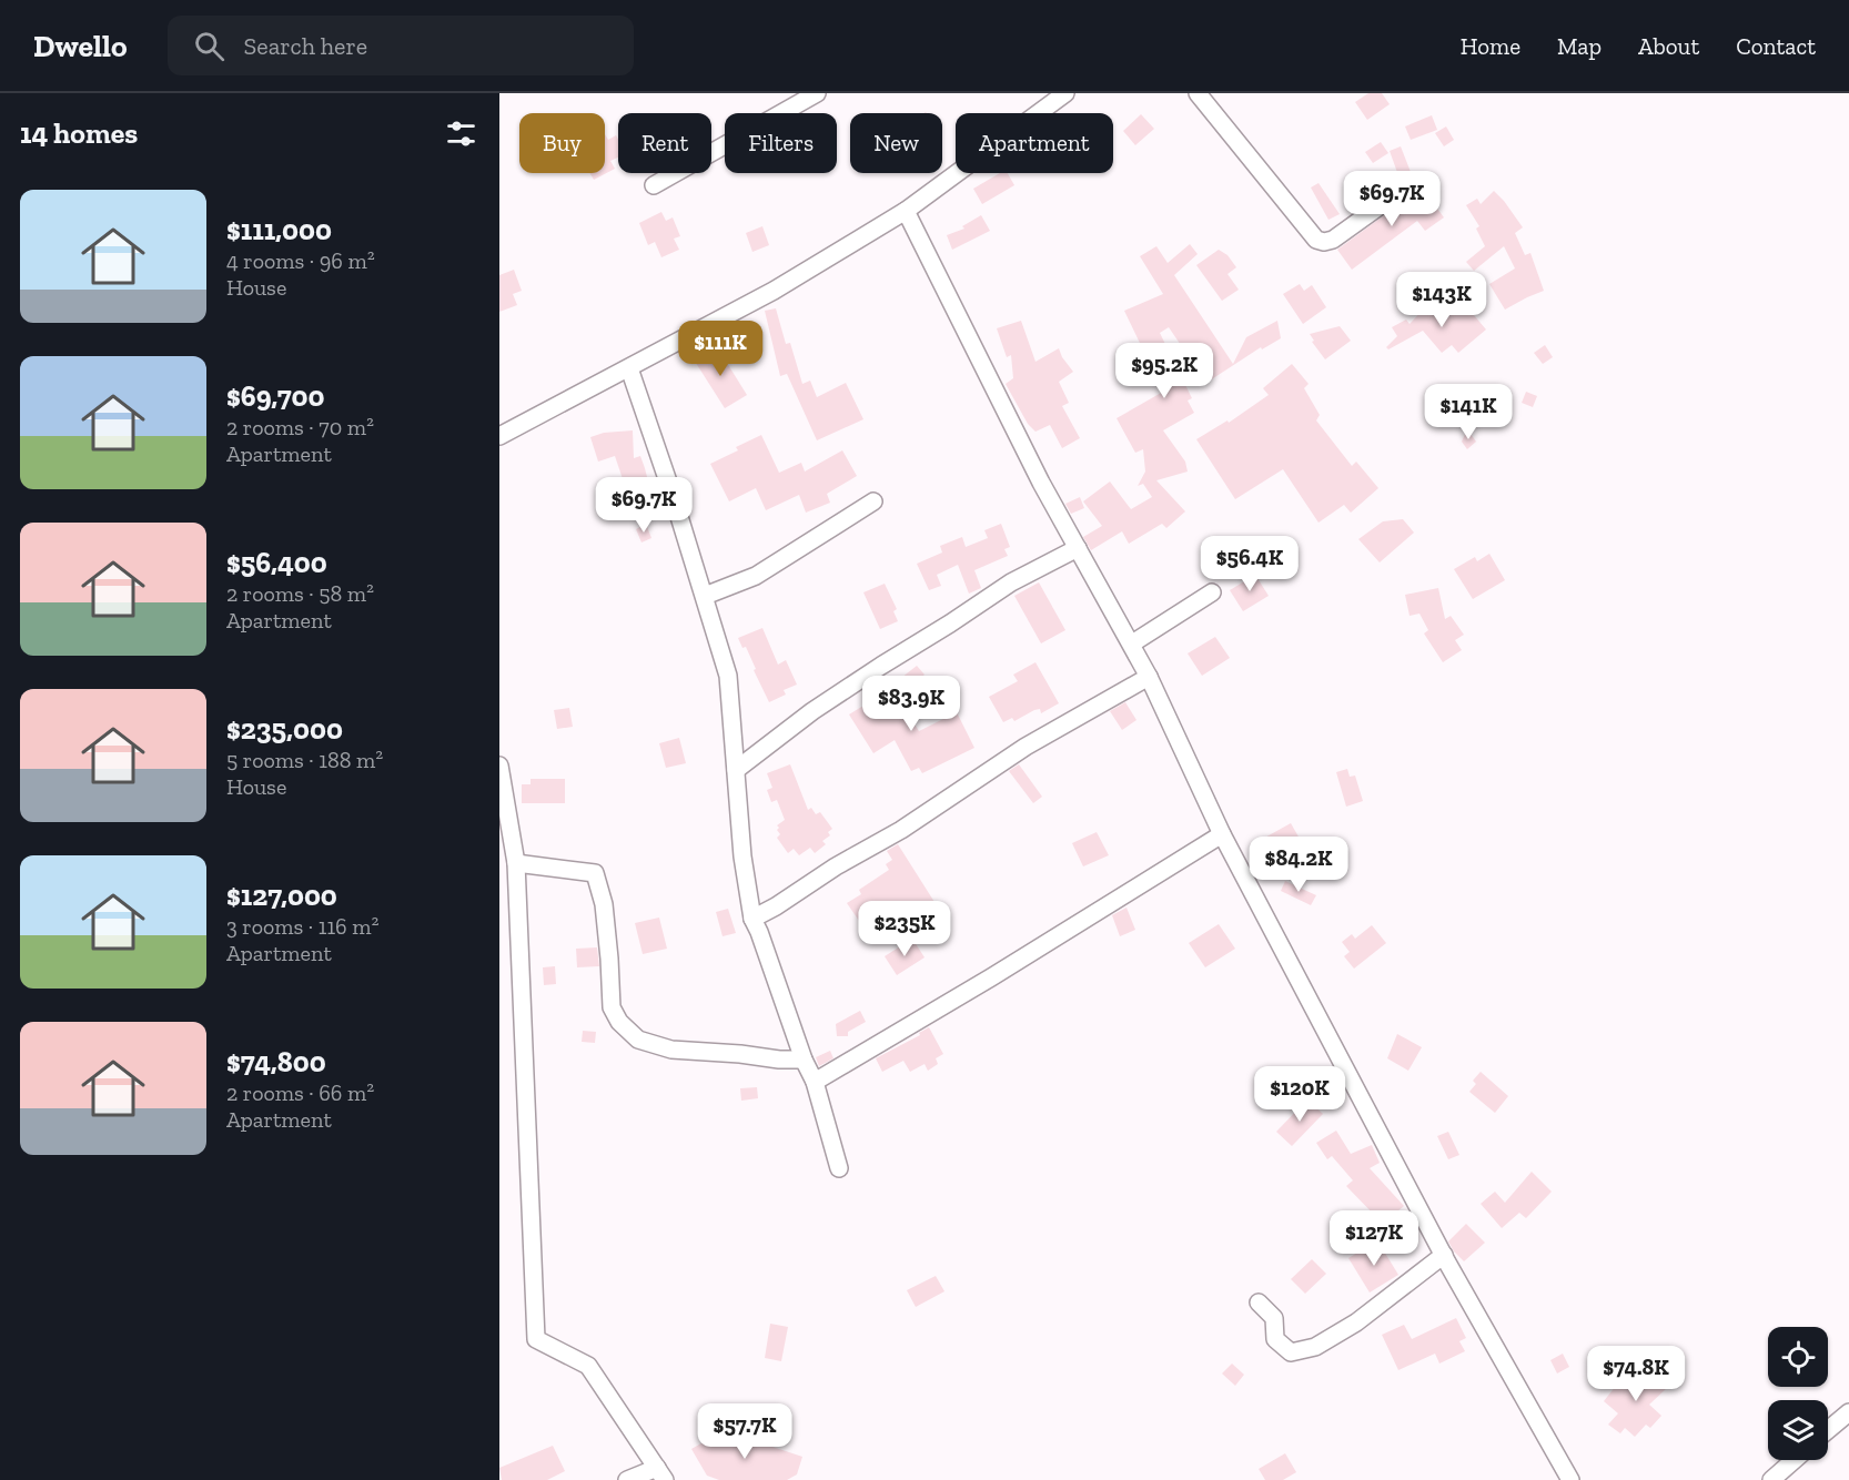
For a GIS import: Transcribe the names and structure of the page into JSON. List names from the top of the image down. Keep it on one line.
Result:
{"page":{"header":"Dwello","search":"Search here","nav":["Home","Map","About","Contact"],"heading":"14 homes","chip":["Buy","Rent","Filters","New","Apartment"],"price":["$69.7K","$143K","$111K","$95.2K","$141K","$69.7K","$56.4K","$83.9K","$84.2K","$235K","$120K","$127K","$74.8K","$57.7K"],"list":[{"name":"$111,000","note":"4 rooms · 96 m² · House"},{"name":"$69,700","note":"2 rooms · 70 m² · Apartment"},{"name":"$56,400","note":"2 rooms · 58 m² · Apartment"},{"name":"$235,000","note":"5 rooms · 188 m² · House"},{"name":"$127,000","note":"3 rooms · 116 m² · Apartment"},{"name":"$74,800","note":"2 rooms · 66 m² · Apartment"}]}}
